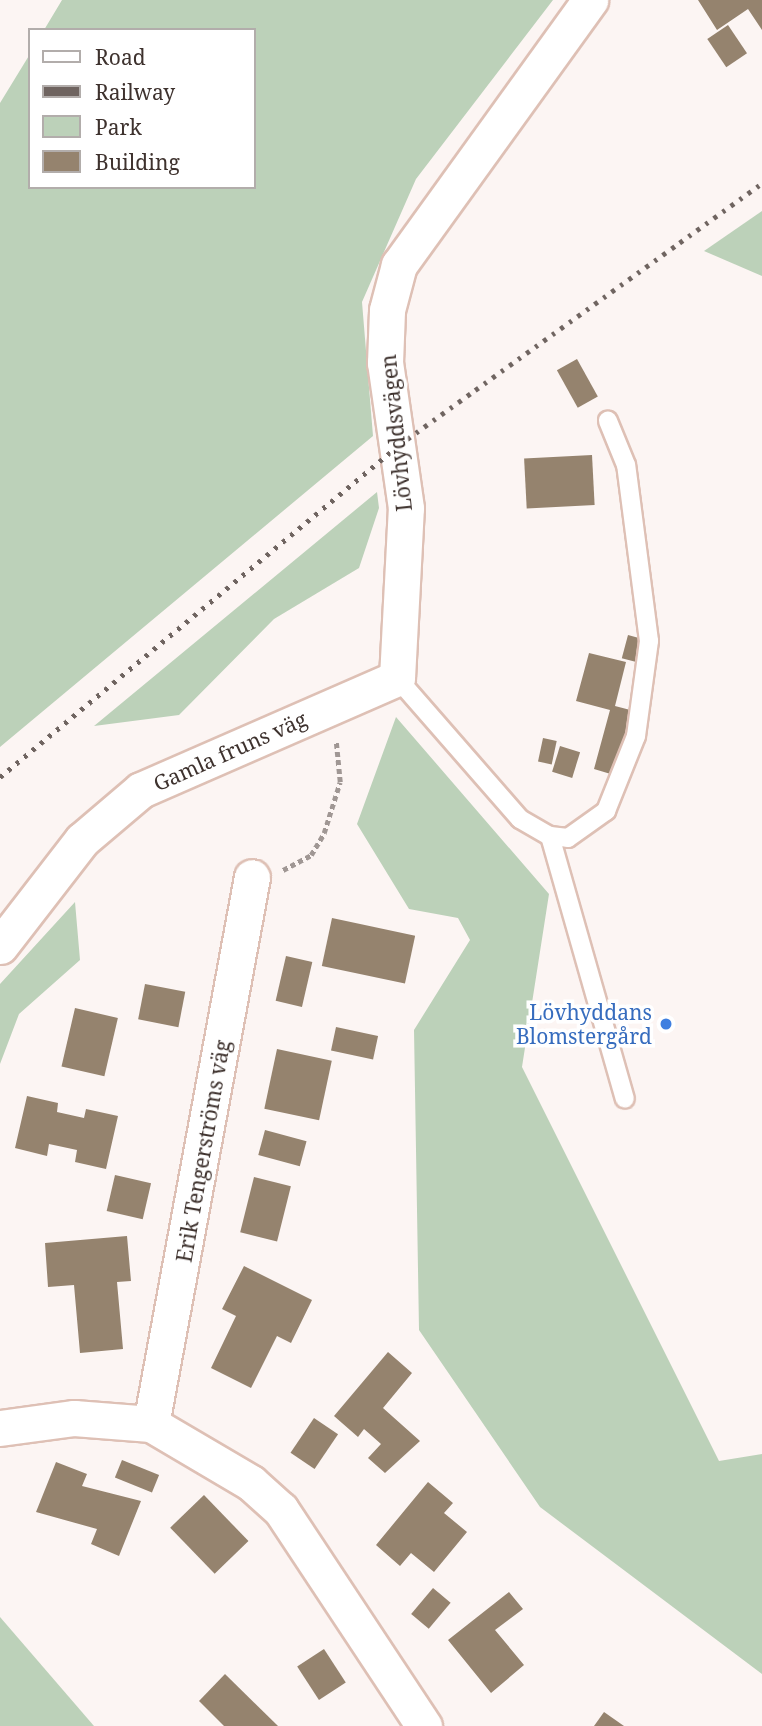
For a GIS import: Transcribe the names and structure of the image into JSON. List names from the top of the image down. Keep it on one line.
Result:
{"streets":{"street":["Lövhyddsvägen","Gamla fruns väg","Erik Tengerströms väg"]},"crossings":[["Lövhyddsvägen","Gamla fruns väg"]],"places":["Lövhyddans Blomstergård"],"legend":["Road","Railway","Park","Building"]}
